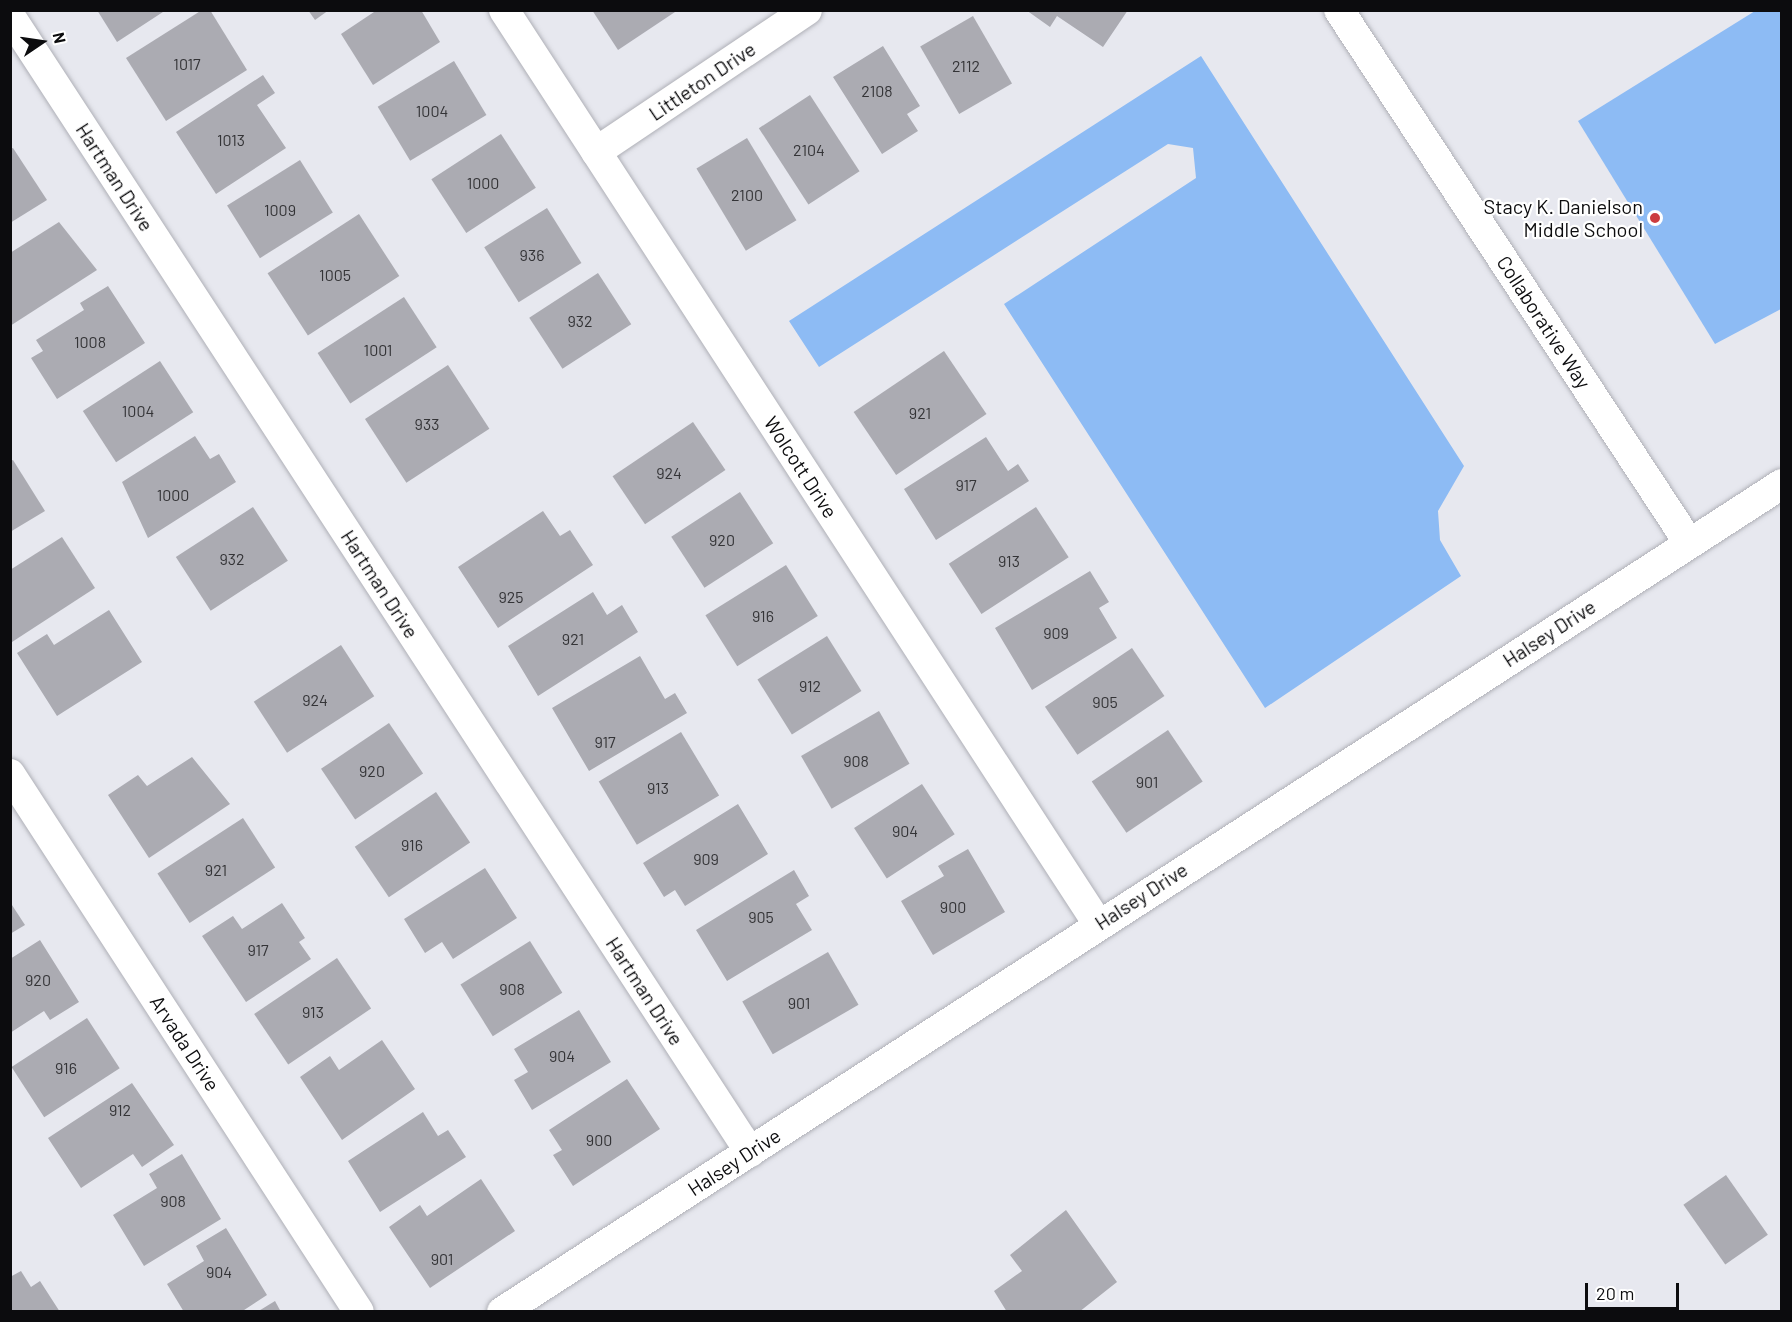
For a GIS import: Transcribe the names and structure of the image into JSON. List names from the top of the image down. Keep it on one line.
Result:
{"streets":{"street":["Littleton Drive","Hartman Drive","Collaborative Way","Wolcott Drive","Halsey Drive","Arvada Drive"]},"crossings":[["Littleton Drive","Wolcott Drive"],["Hartman Drive","Halsey Drive"],["Collaborative Way","Halsey Drive"],["Wolcott Drive","Halsey Drive"]],"places":["Stacy K. Danielson Middle School"],"house_numbers":["1017","2112","2108","1004","1013","2104","1000","2100","1009","936","1005","932","1008","1001","1004","921","933","924","917","1000","920","932","913","925","916","909","921","912","924","905","917","908","920","901","913","904","916","909","921","900","905","917","920","908","901","913","904","916","912","900","908","901","904"],"scale_bar":"20 m","north":"right"}
